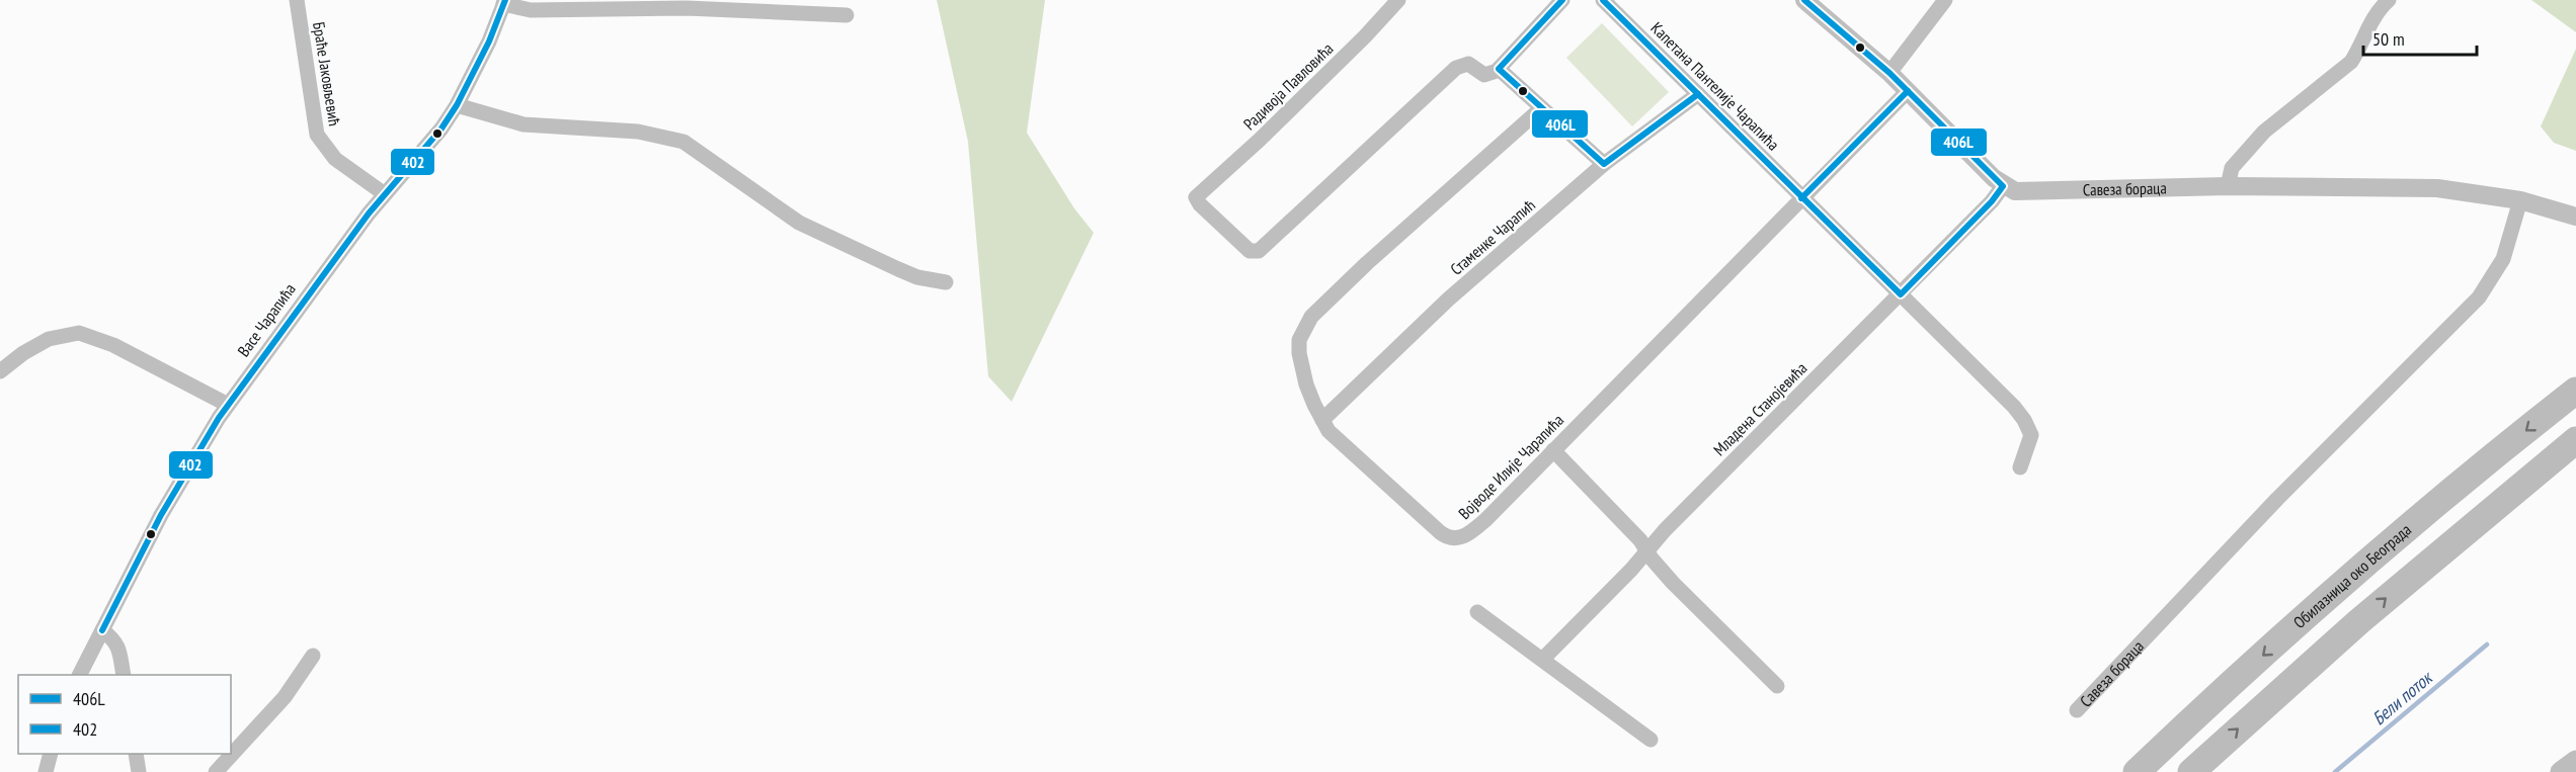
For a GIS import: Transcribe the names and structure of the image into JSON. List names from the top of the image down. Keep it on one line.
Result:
{"streets":{"highway":["Обилазница око Београда"],"street":["Браће Јаковљевић","Радивоја Павловића","Капетана Пантелије Чарапића","Савеза бораца","Стаменке Чарапић","Васе Чарапића","Младена Станојевића","Војводе Илије Чарапића"]},"crossings":[["Браће Јаковљевић","Васе Чарапића"],["Капетана Пантелије Чарапића","Стаменке Чарапић"],["Капетана Пантелије Чарапића","Младена Станојевића"],["Капетана Пантелије Чарапића","Војводе Илије Чарапића"],["Савеза бораца","Младена Станојевића"],["Стаменке Чарапић","Војводе Илије Чарапића"]],"water":["Бели поток"],"lines":["transit line 406L","transit line 402"],"legend":["406L","402"],"scale_bar":"50 m"}
